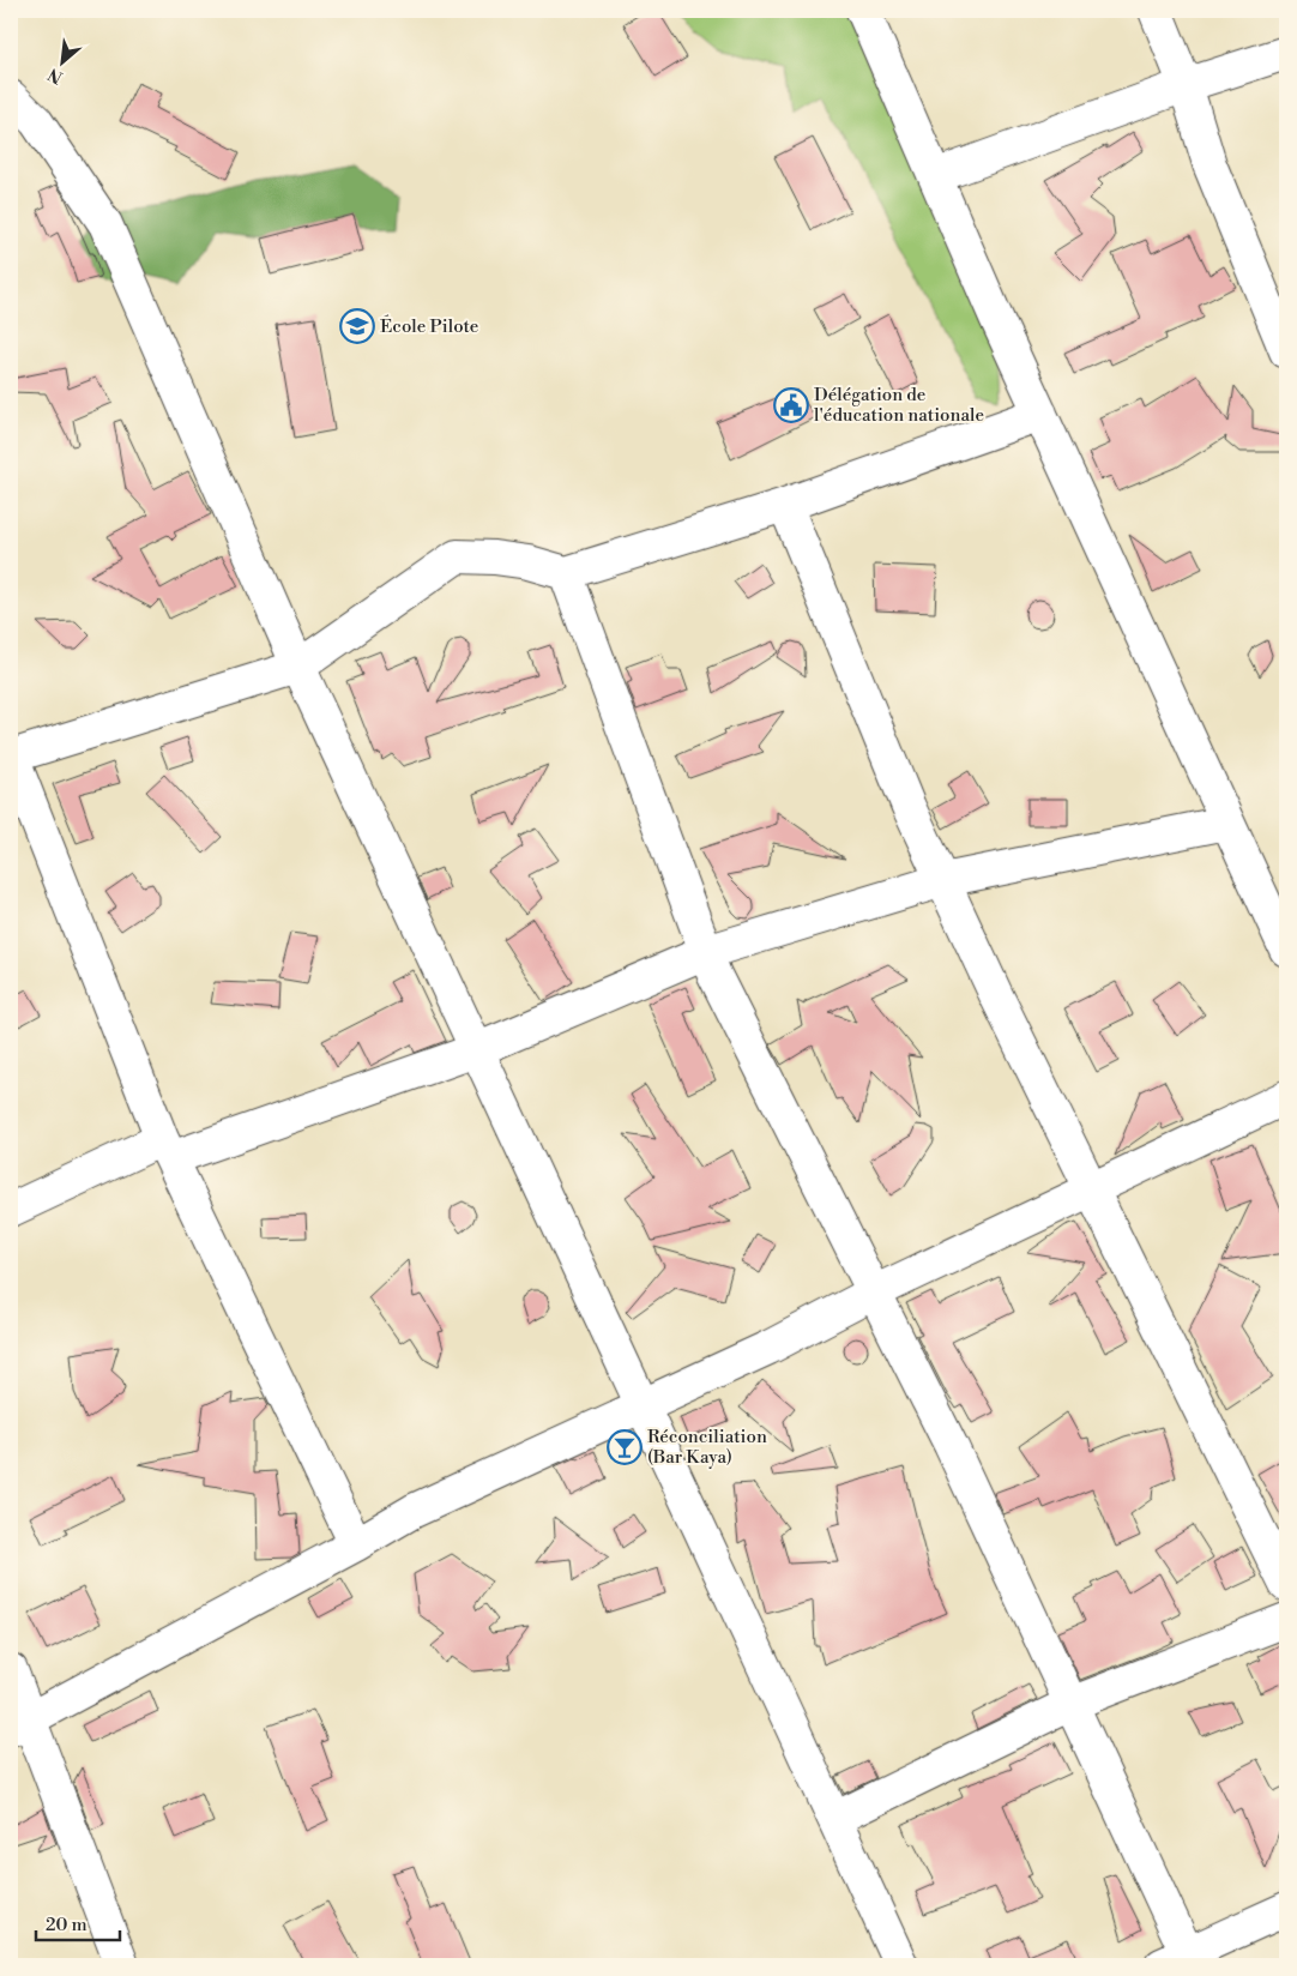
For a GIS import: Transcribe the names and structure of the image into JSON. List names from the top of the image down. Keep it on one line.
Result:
{"places":{"school or university":["École Pilote"],"public building":["Délégation de l'éducation nationale"],"bar":["Réconciliation (Bar Kaya)"]},"scale_bar":"20 m","north":"bottom left"}
